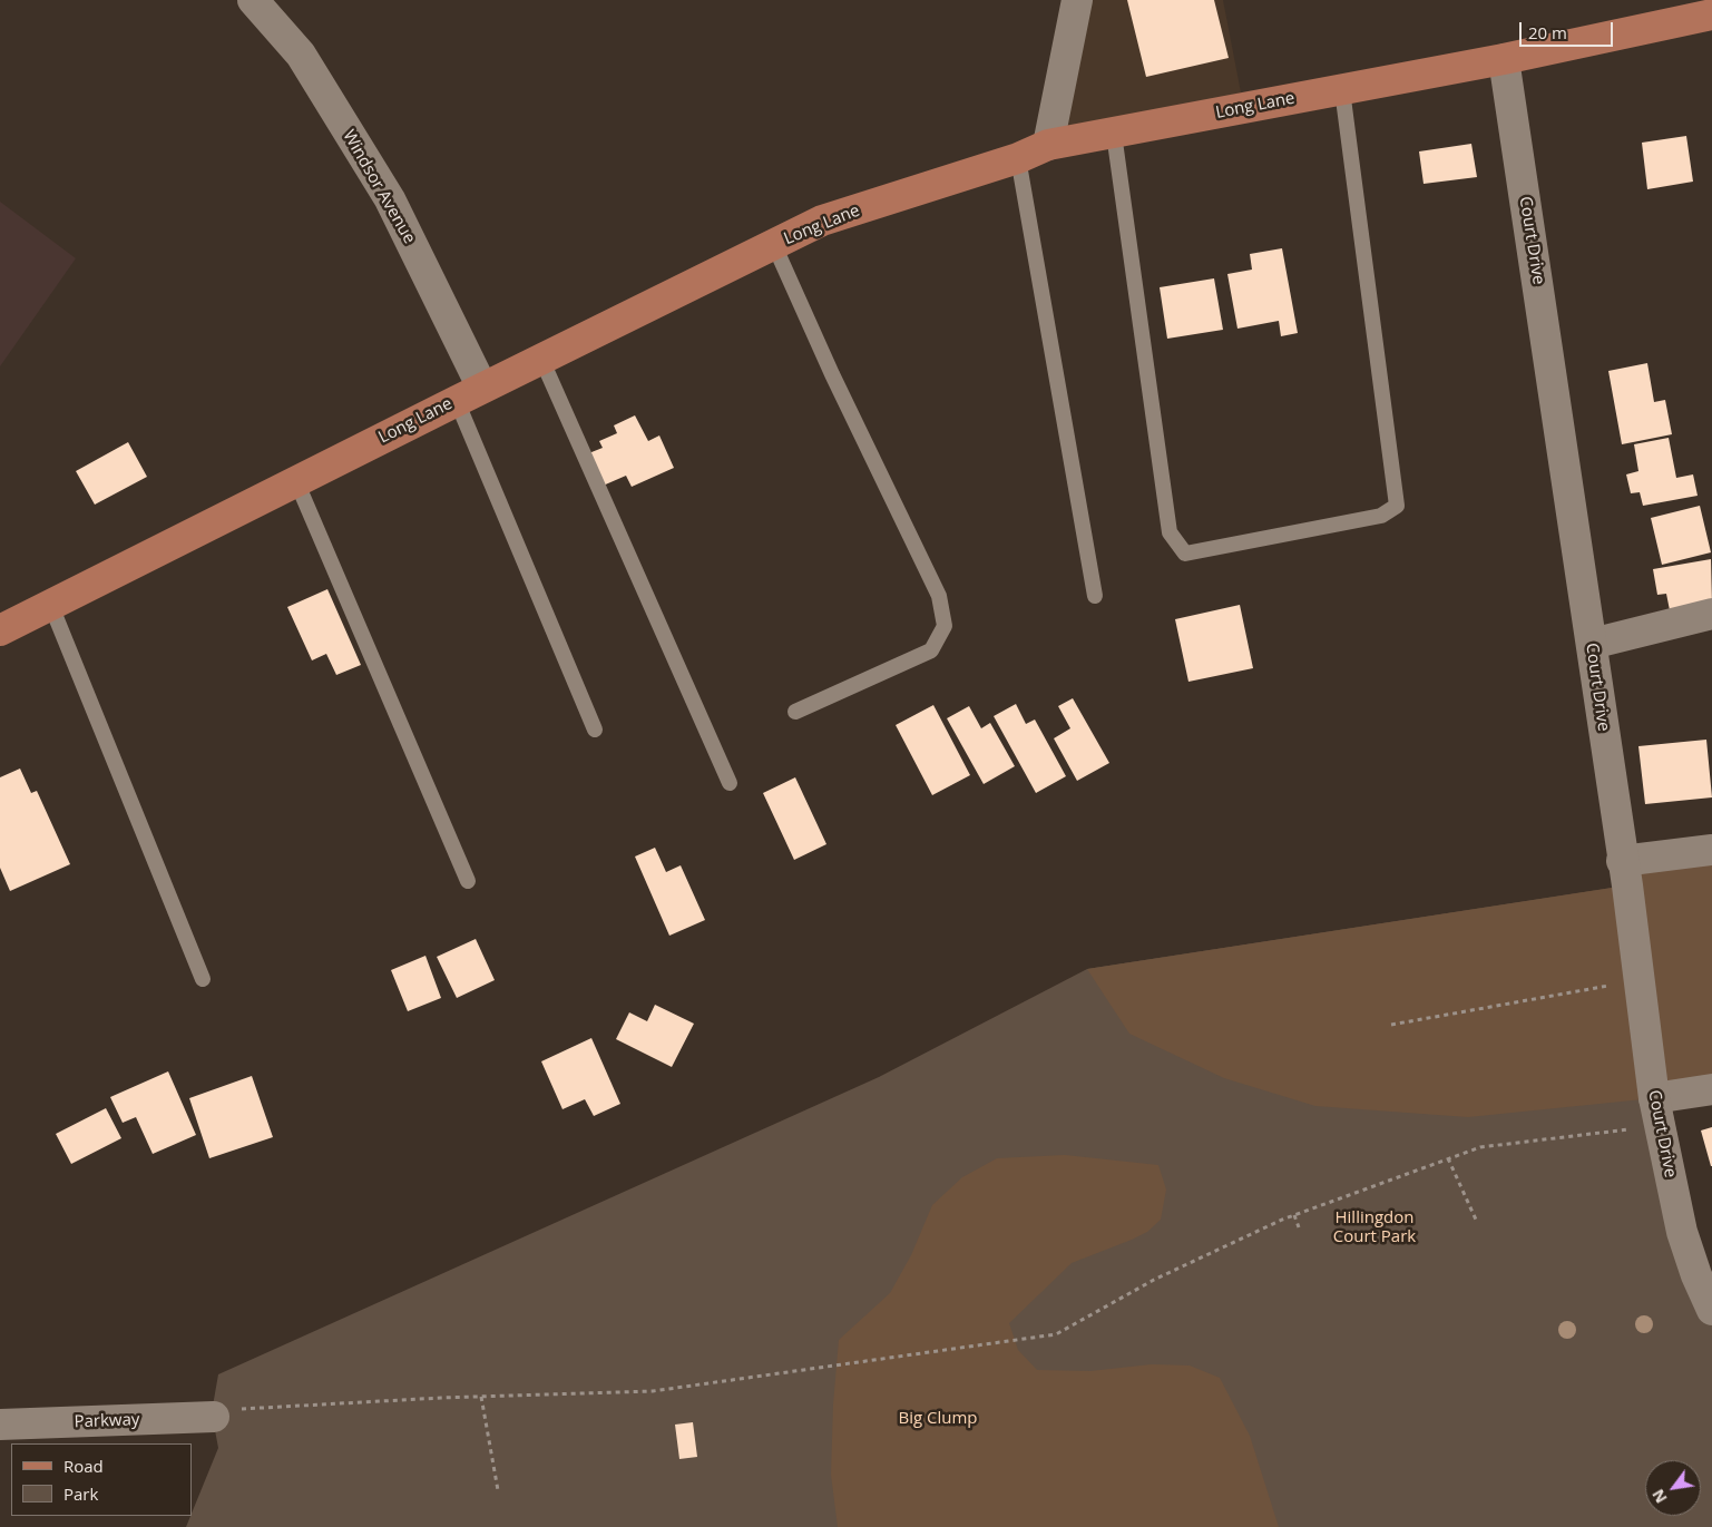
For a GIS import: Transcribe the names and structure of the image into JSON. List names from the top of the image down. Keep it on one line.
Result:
{"streets":{"main road":["Long Lane"],"street":["Windsor Avenue","Court Drive","Parkway"]},"crossings":[["Long Lane","Windsor Avenue"],["Long Lane","Court Drive"]],"parks":["Hillingdon Court Park","Big Clump"],"legend":["Road","Park"],"scale_bar":"20 m","north":"bottom left"}
